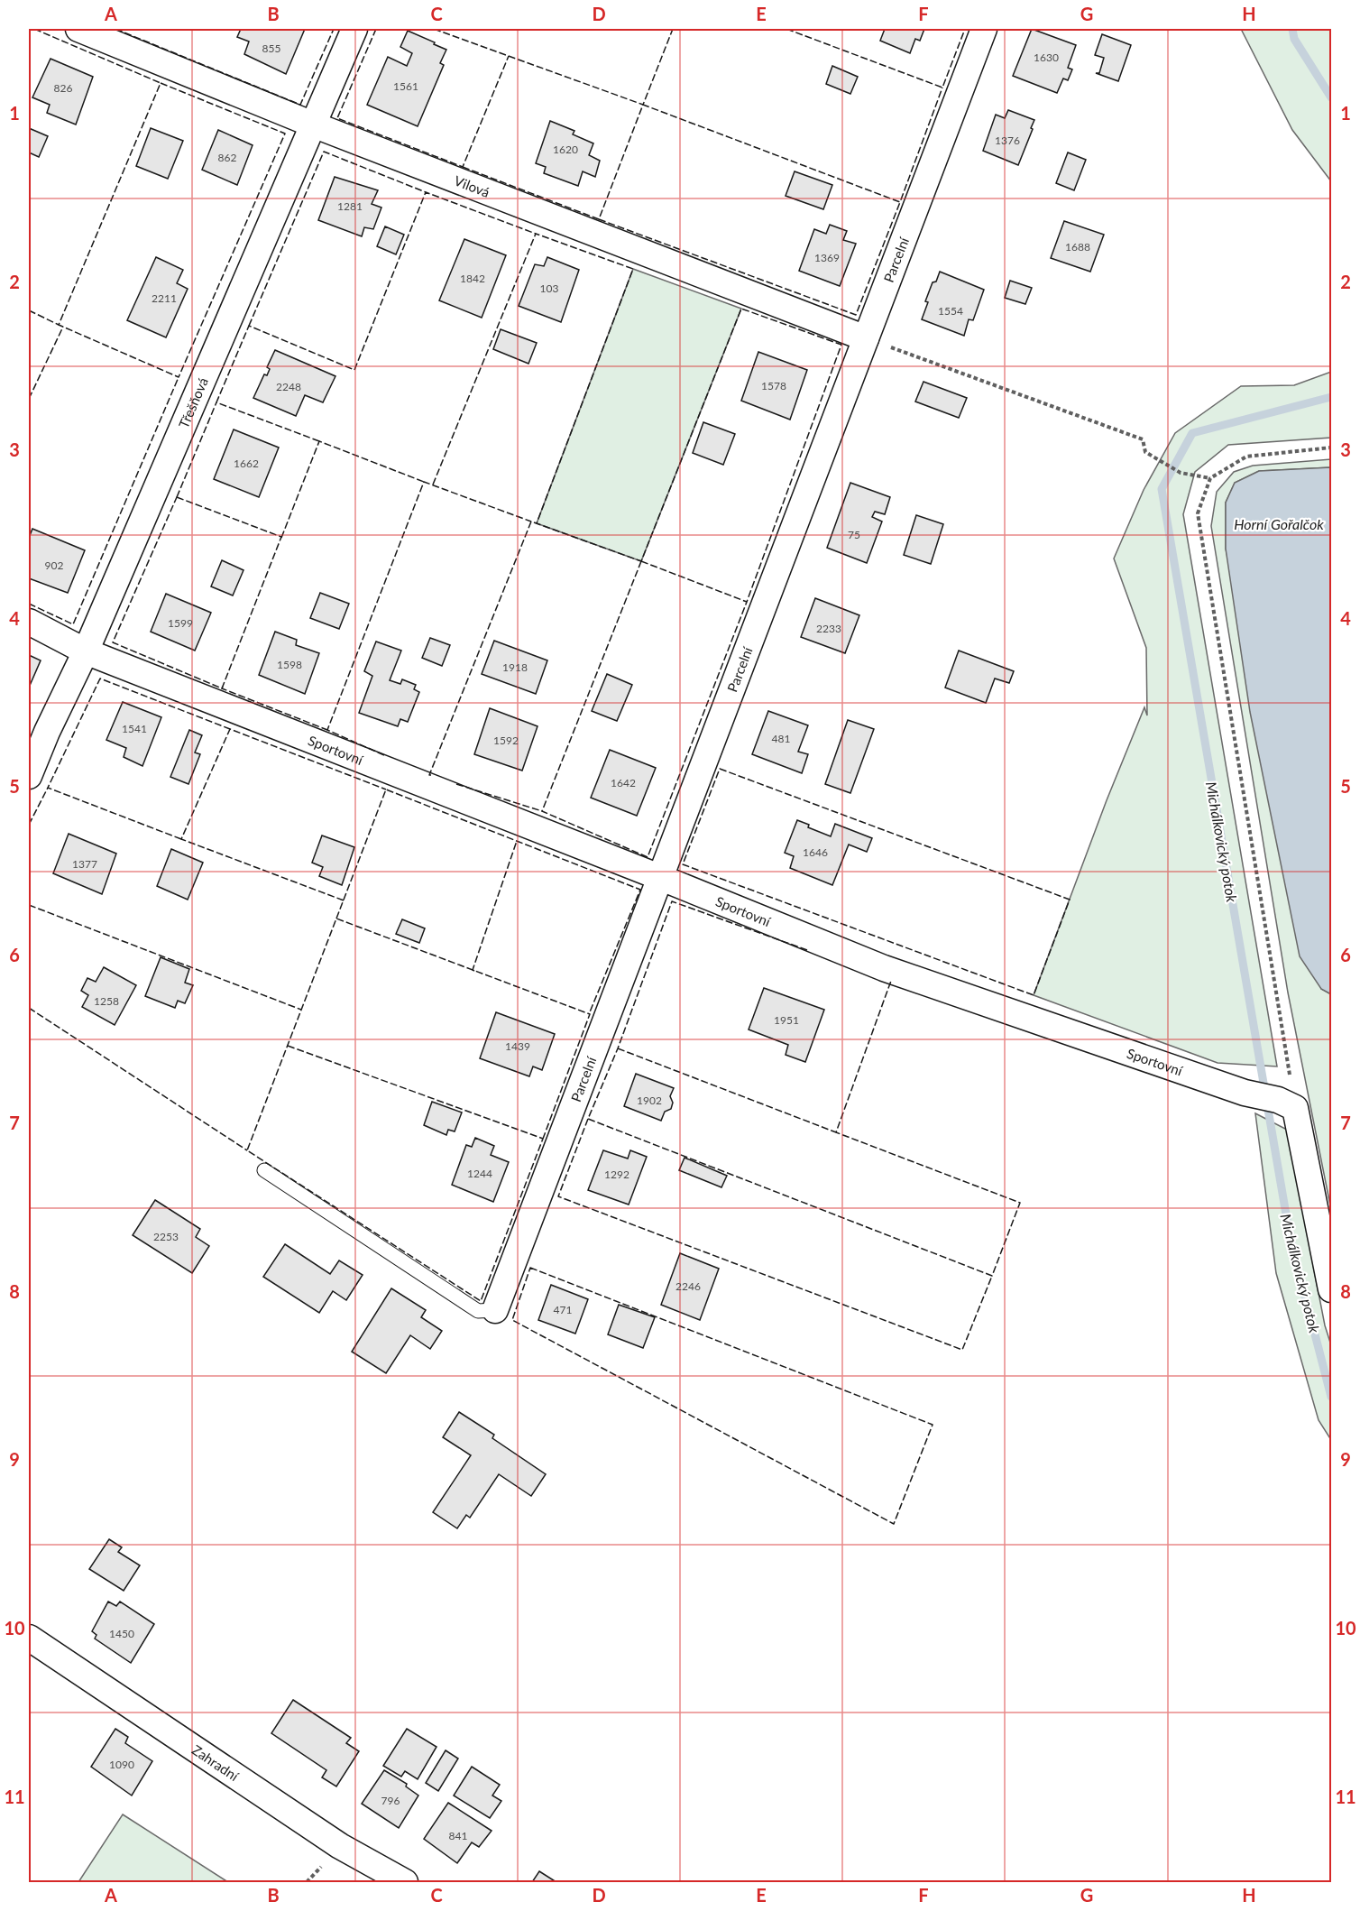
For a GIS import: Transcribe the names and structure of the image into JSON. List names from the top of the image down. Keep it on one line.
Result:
{"streets":{"street":["Vilová","Parcelní","Třešňová","Sportovní","Zahradní"]},"crossings":[["Vilová","Parcelní"],["Vilová","Třešňová"],["Parcelní","Sportovní"],["Třešňová","Sportovní"]],"water":["Horní Gořalčok","Michálkovický potok"],"house_numbers":["855","1630","1561","826","1376","1620","862","1281","1688","1369","1842","103","2211","1554","1578","2248","1662","75","902","1599","2233","1598","1918","1541","481","1592","1642","1646","1377","1258","1951","1439","1902","1244","1292","2253","2246","471","1450","1090","796","841"],"grid":{"columns":["A","B","C","D","E","F","G","H"],"rows":["1","2","3","4","5","6","7","8","9","10","11"]}}
